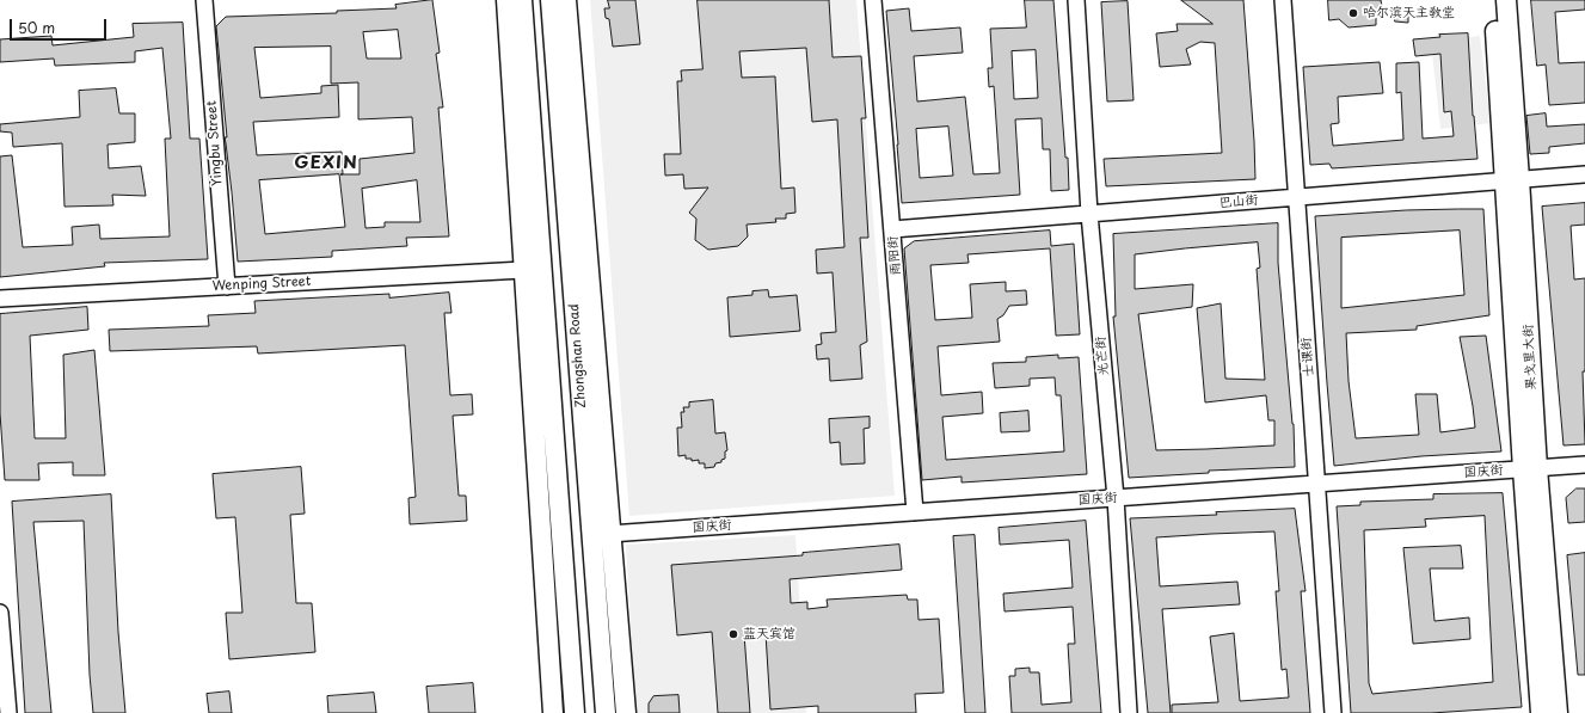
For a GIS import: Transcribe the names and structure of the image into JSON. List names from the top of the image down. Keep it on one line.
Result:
{"streets":{"main road":["Zhongshan Road","果戈里大街"],"street":["Yingbu Street","巴山街","雨阳街","Wenping Street","光芒街","士课街","国庆街"]},"crossings":[["Yingbu Street","Wenping Street"],["巴山街","雨阳街"],["巴山街","光芒街"],["巴山街","士课街"],["巴山街","果戈里大街"],["雨阳街","国庆街"],["光芒街","国庆街"],["士课街","国庆街"],["果戈里大街","国庆街"]],"districts":["GEXIN"],"places":["哈尔滨天主教堂","蓝天宾馆"],"scale_bar":"50 m"}
